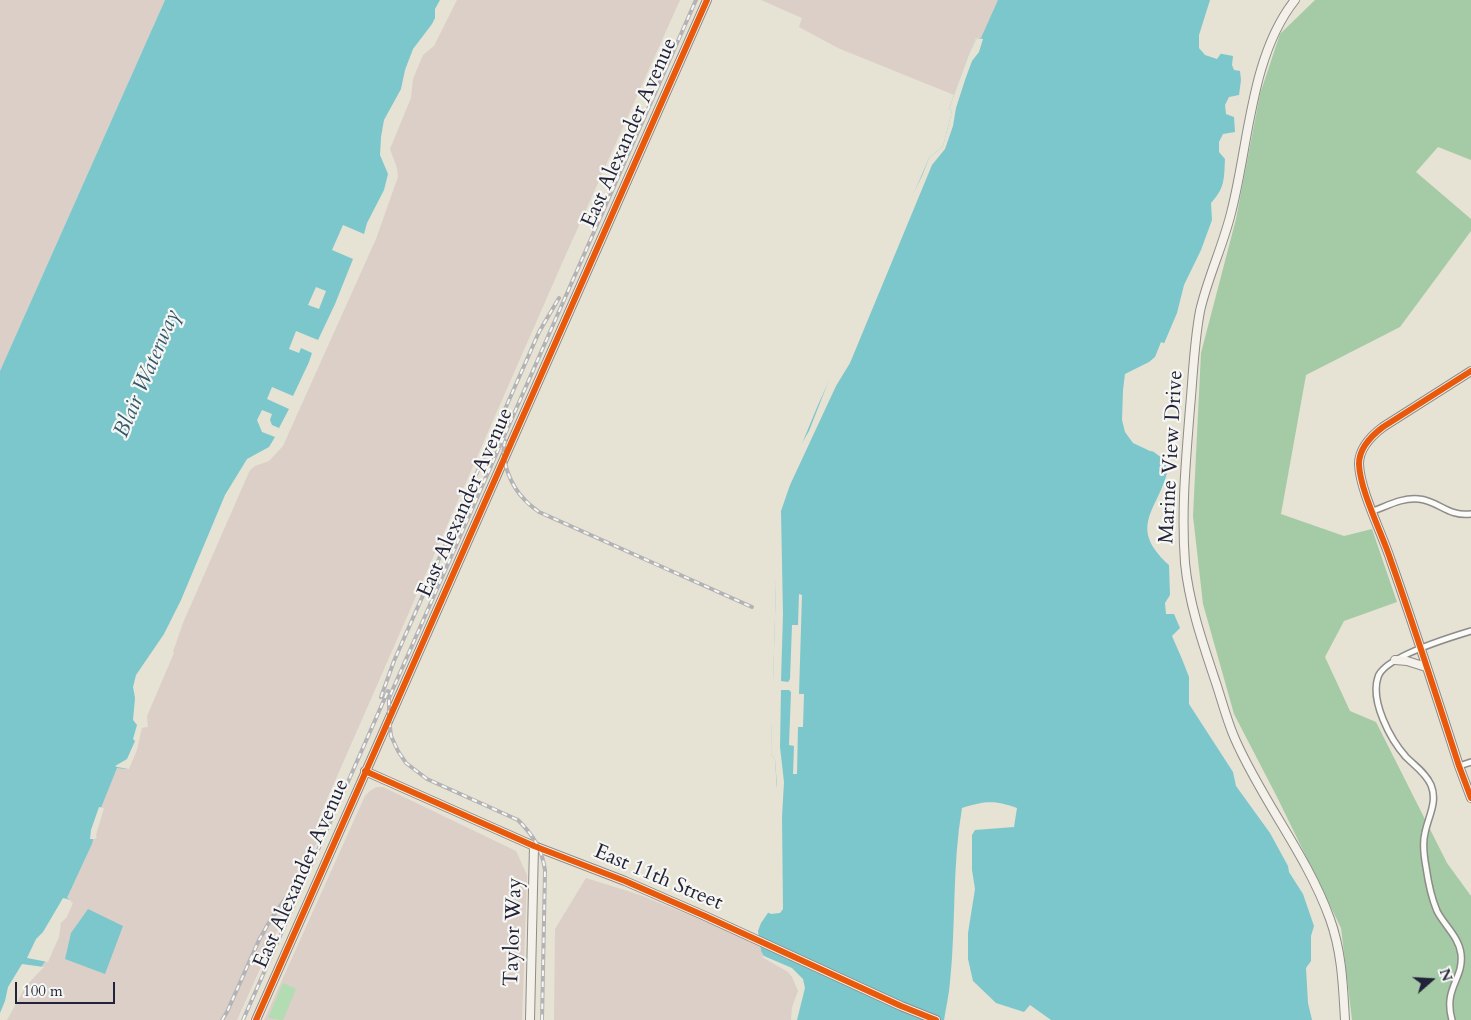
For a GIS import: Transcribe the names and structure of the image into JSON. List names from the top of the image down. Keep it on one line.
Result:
{"streets":{"street":["East Alexander Avenue","Marine View Drive","East 11th Street","Taylor Way"]},"crossings":[["East Alexander Avenue","East 11th Street"],["East 11th Street","Taylor Way"]],"water":["Blair Waterway"],"scale_bar":"100 m","north":"right"}
